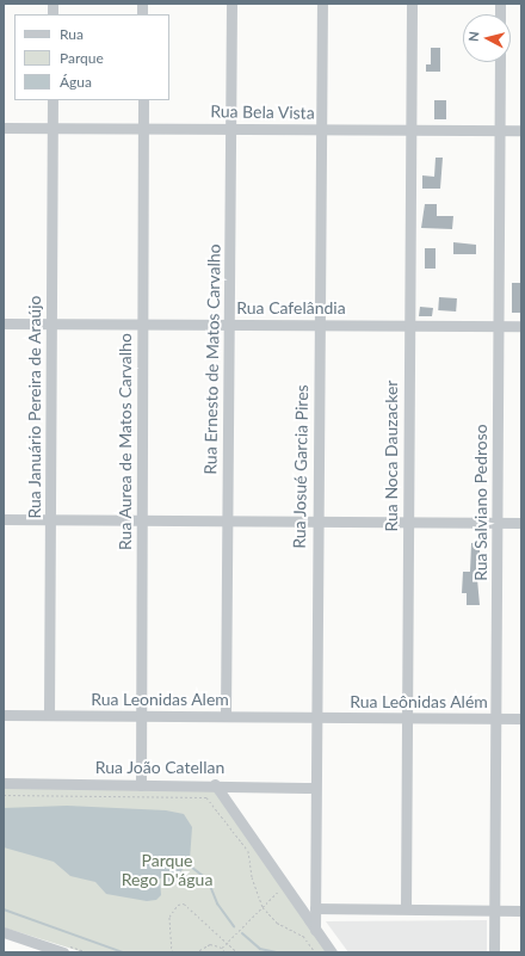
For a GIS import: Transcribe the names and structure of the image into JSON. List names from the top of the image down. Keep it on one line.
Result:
{"streets":{"street":["Rua Bela Vista","Rua Cafelândia","Rua Ernesto de Matos Carvalho","Rua Januário Pereira de Araújo","Rua Aurea de Matos Carvalho","Rua Noca Dauzacker","Rua Josué Garcia Pires","Rua Salviano Pedroso","Rua Leonidas Alem","Rua Leônidas Além","Rua João Catellan"]},"crossings":[["Rua Bela Vista","Rua Ernesto de Matos Carvalho"],["Rua Bela Vista","Rua Januário Pereira de Araújo"],["Rua Bela Vista","Rua Aurea de Matos Carvalho"],["Rua Bela Vista","Rua Noca Dauzacker"],["Rua Bela Vista","Rua Josué Garcia Pires"],["Rua Bela Vista","Rua Salviano Pedroso"],["Rua Cafelândia","Rua Ernesto de Matos Carvalho"],["Rua Cafelândia","Rua Januário Pereira de Araújo"],["Rua Cafelândia","Rua Aurea de Matos Carvalho"],["Rua Cafelândia","Rua Noca Dauzacker"],["Rua Cafelândia","Rua Josué Garcia Pires"],["Rua Cafelândia","Rua Salviano Pedroso"],["Rua Ernesto de Matos Carvalho","Rua Leonidas Alem"],["Rua Januário Pereira de Araújo","Rua Leonidas Alem"],["Rua Aurea de Matos Carvalho","Rua Leonidas Alem"],["Rua Aurea de Matos Carvalho","Rua João Catellan"],["Rua Noca Dauzacker","Rua Leônidas Além"],["Rua Josué Garcia Pires","Rua Leonidas Alem"],["Rua Josué Garcia Pires","Rua Leônidas Além"],["Rua Josué Garcia Pires","Rua João Catellan"],["Rua Salviano Pedroso","Rua Leônidas Além"],["Rua Leonidas Alem","Rua Leônidas Além"]],"parks":["Parque Rego D'água"],"legend":["Rua","Parque","Água"],"north":"left"}
